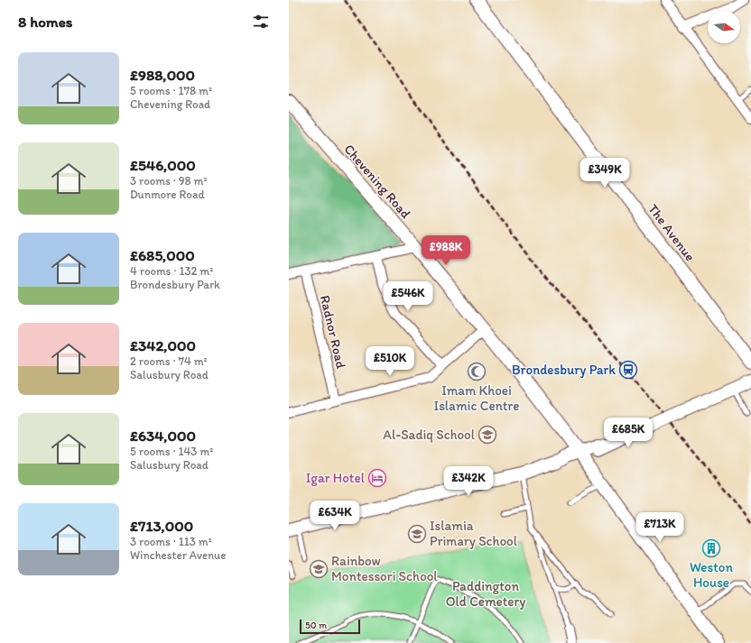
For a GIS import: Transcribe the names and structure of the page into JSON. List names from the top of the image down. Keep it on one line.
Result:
{"streets":{"street":["Chevening Road","The Avenue","Radnor Road"]},"parks":["Paddington Old Cemetery"],"places":{"station":["Brondesbury Park"],"mosque":["Imam Khoei Islamic Centre"],"school or university":["Al-Sadiq School","Islamia Primary School","Rainbow Montessori School"],"hotel":["Igar Hotel"],"building":["Weston House"]},"scale_bar":"50 m","north":"right","page":{"heading":"8 homes","list":[{"name":"£988,000","note":"5 rooms · 178 m² · Chevening Road"},{"name":"£546,000","note":"3 rooms · 98 m² · Dunmore Road"},{"name":"£685,000","note":"4 rooms · 132 m² · Brondesbury Park"},{"name":"£342,000","note":"2 rooms · 74 m² · Salusbury Road"},{"name":"£634,000","note":"5 rooms · 143 m² · Salusbury Road"},{"name":"£713,000","note":"3 rooms · 113 m² · Winchester Avenue"}],"price":["£349K","£988K","£546K","£510K","£685K","£342K","£634K","£713K"],"scale":"50 m"}}
